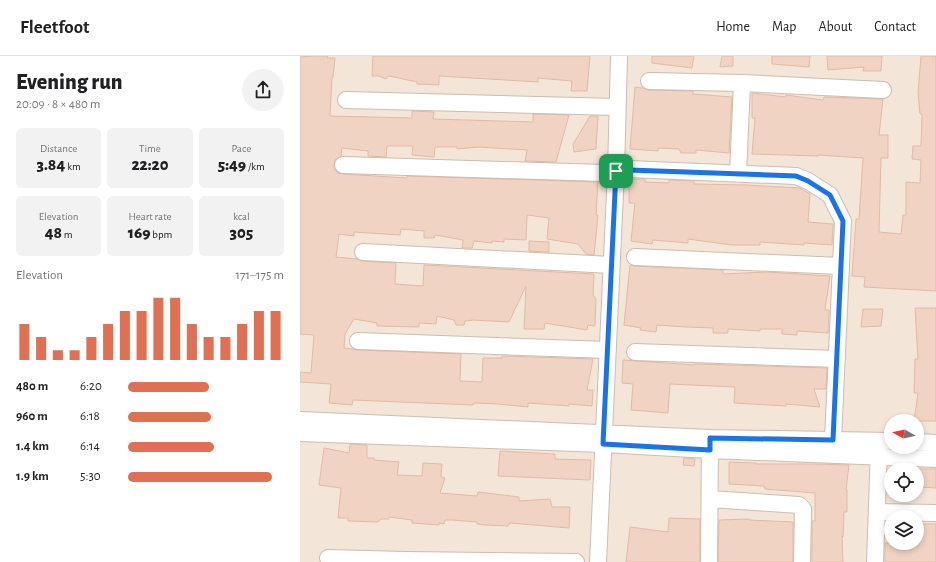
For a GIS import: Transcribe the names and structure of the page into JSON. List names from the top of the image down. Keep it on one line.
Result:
{"north":"left","page":{"header":"Fleetfoot","nav":["Home","Map","About","Contact"],"heading":["Evening run","20:09 · 8 × 480 m"],"stats":[["Distance","3.84 km"],["Time","22:20"],["Pace","5:49 /km"],["Elevation","48 m"],["Heart rate","169 bpm"],["kcal","305"]],"chart":["Elevation","171–175 m"],"list":[{"name":"480 m","note":"6:20"},{"name":"960 m","note":"6:18"},{"name":"1.4 km","note":"6:14"},{"name":"1.9 km","note":"5:30"}]}}
